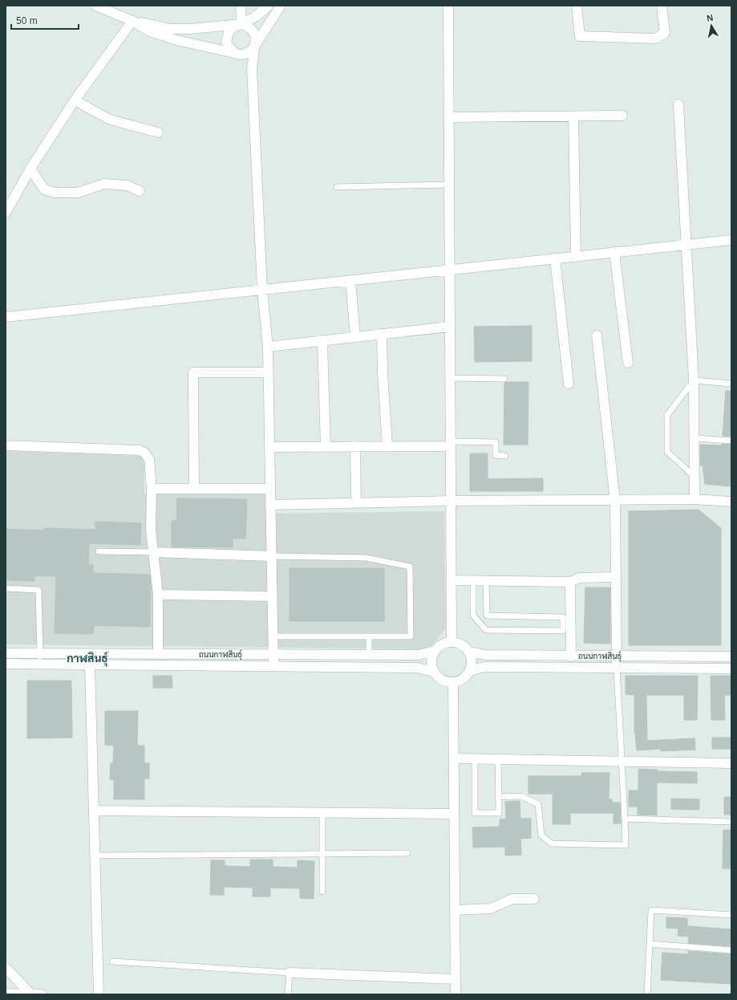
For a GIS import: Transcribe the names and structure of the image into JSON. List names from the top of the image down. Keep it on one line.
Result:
{"streets":{"street":["ถนนกาฬสินธุ์"]},"districts":["กาฬสินธุ์"],"scale_bar":"50 m","north":"top"}
